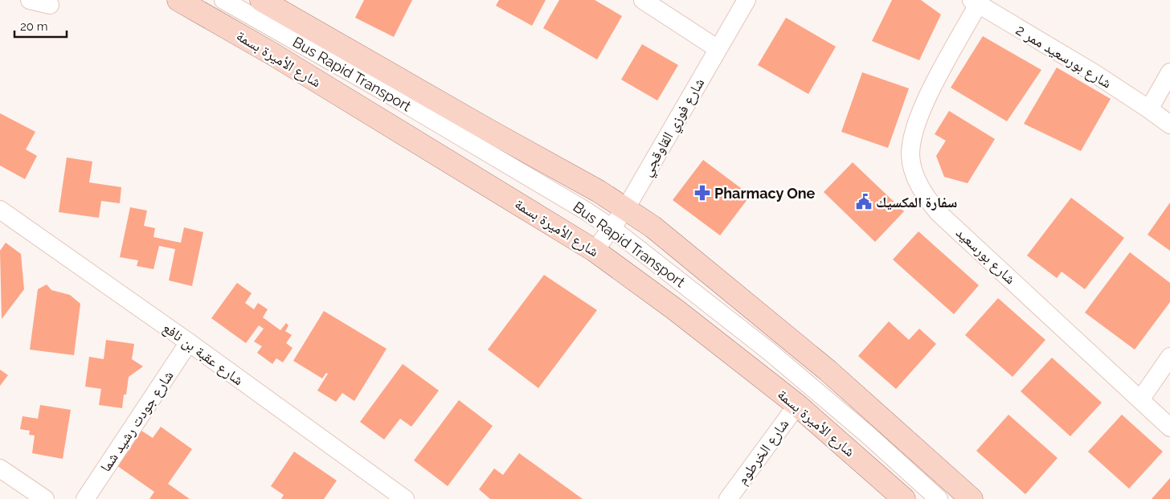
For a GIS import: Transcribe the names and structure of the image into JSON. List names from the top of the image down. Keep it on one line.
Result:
{"streets":{"main road":["شارع الأميرة بسمة"],"street":["شارع بورسعيد ممر 2","Bus Rapid Transport","شارع فوزي القاوقجي","شارع بورسعيد","شارع عقبة بن نافع","شارع جودت رشيد شما","شارع الخرطوم"]},"crossings":[["شارع بورسعيد ممر 2","شارع بورسعيد"],["شارع الأميرة بسمة","شارع فوزي القاوقجي"],["شارع الأميرة بسمة","شارع الخرطوم"],["Bus Rapid Transport","شارع فوزي القاوقجي"],["شارع عقبة بن نافع","شارع جودت رشيد شما"]],"places":{"pharmacy":["Pharmacy One"],"public building":["سفارة المكسيك"]},"scale_bar":"20 m"}
